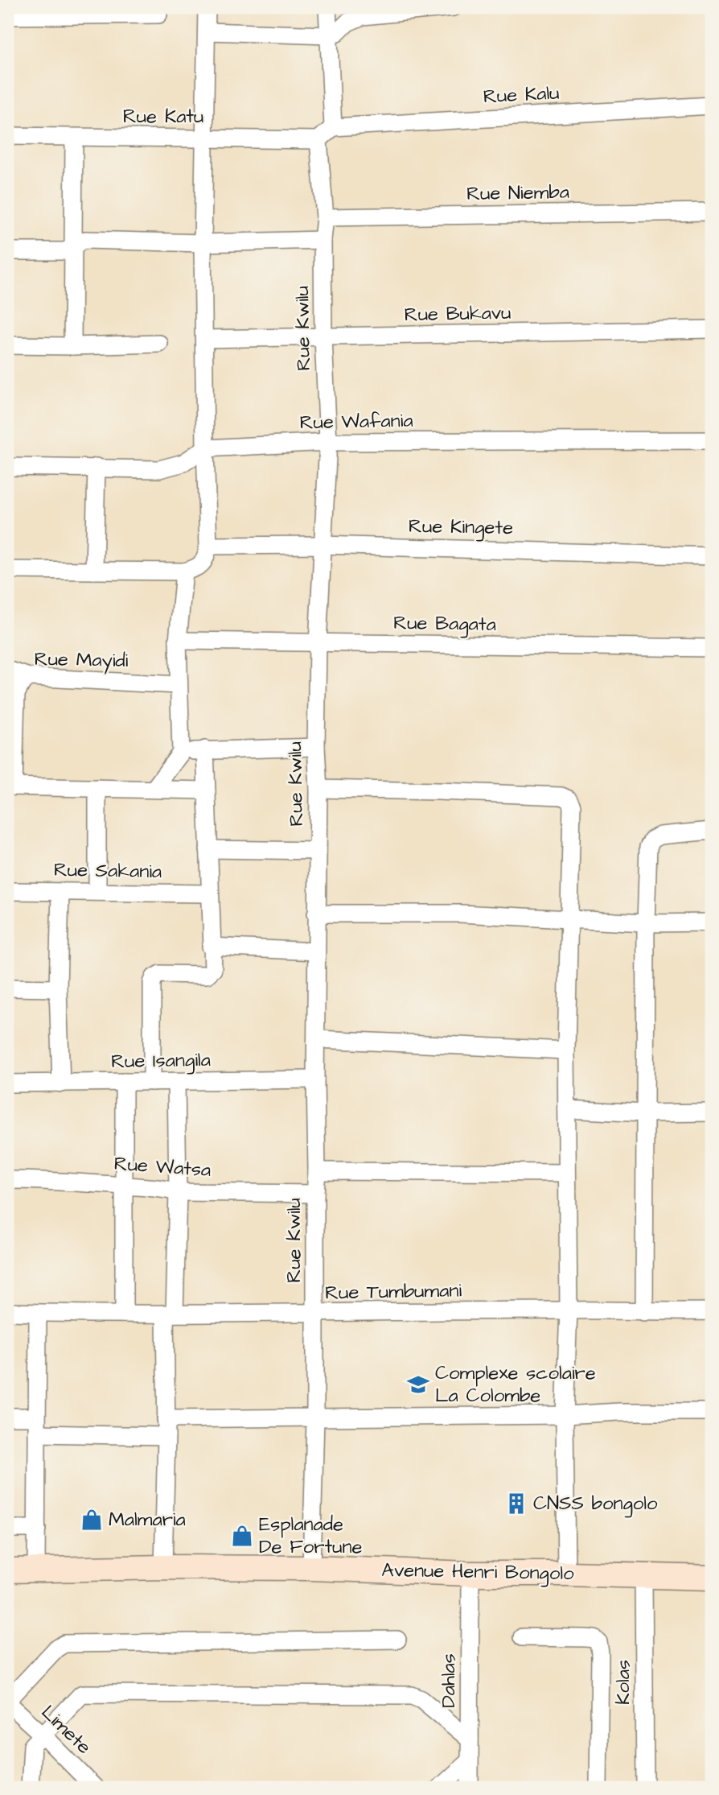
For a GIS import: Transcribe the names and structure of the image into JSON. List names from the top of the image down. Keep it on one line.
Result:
{"streets":{"street":["Rue Kalu","Rue Katu","Rue Niemba","Rue Bukavu","Rue Kwilu","Rue Wafania","Rue Kingete","Rue Bagata","Rue Mayidi","Rue Sakania","Rue Isangila","Rue Watsa","Rue Tumbumani","Avenue Henri Bongolo","Dahlas","Kolas","Limete"]},"crossings":[["Rue Katu","Rue Kwilu"],["Rue Niemba","Rue Kwilu"],["Rue Bukavu","Rue Kwilu"],["Rue Kwilu","Rue Wafania"],["Rue Kwilu","Rue Kingete"],["Rue Kwilu","Rue Bagata"],["Rue Kwilu","Rue Isangila"],["Rue Kwilu","Rue Watsa"],["Rue Kwilu","Rue Tumbumani"],["Rue Kwilu","Avenue Henri Bongolo"],["Avenue Henri Bongolo","Dahlas"],["Avenue Henri Bongolo","Kolas"]],"places":{"school or university":["Complexe scolaire La Colombe"],"building":["CNSS bongolo"],"shop":["Malmaria","Esplanade De Fortune"]}}
